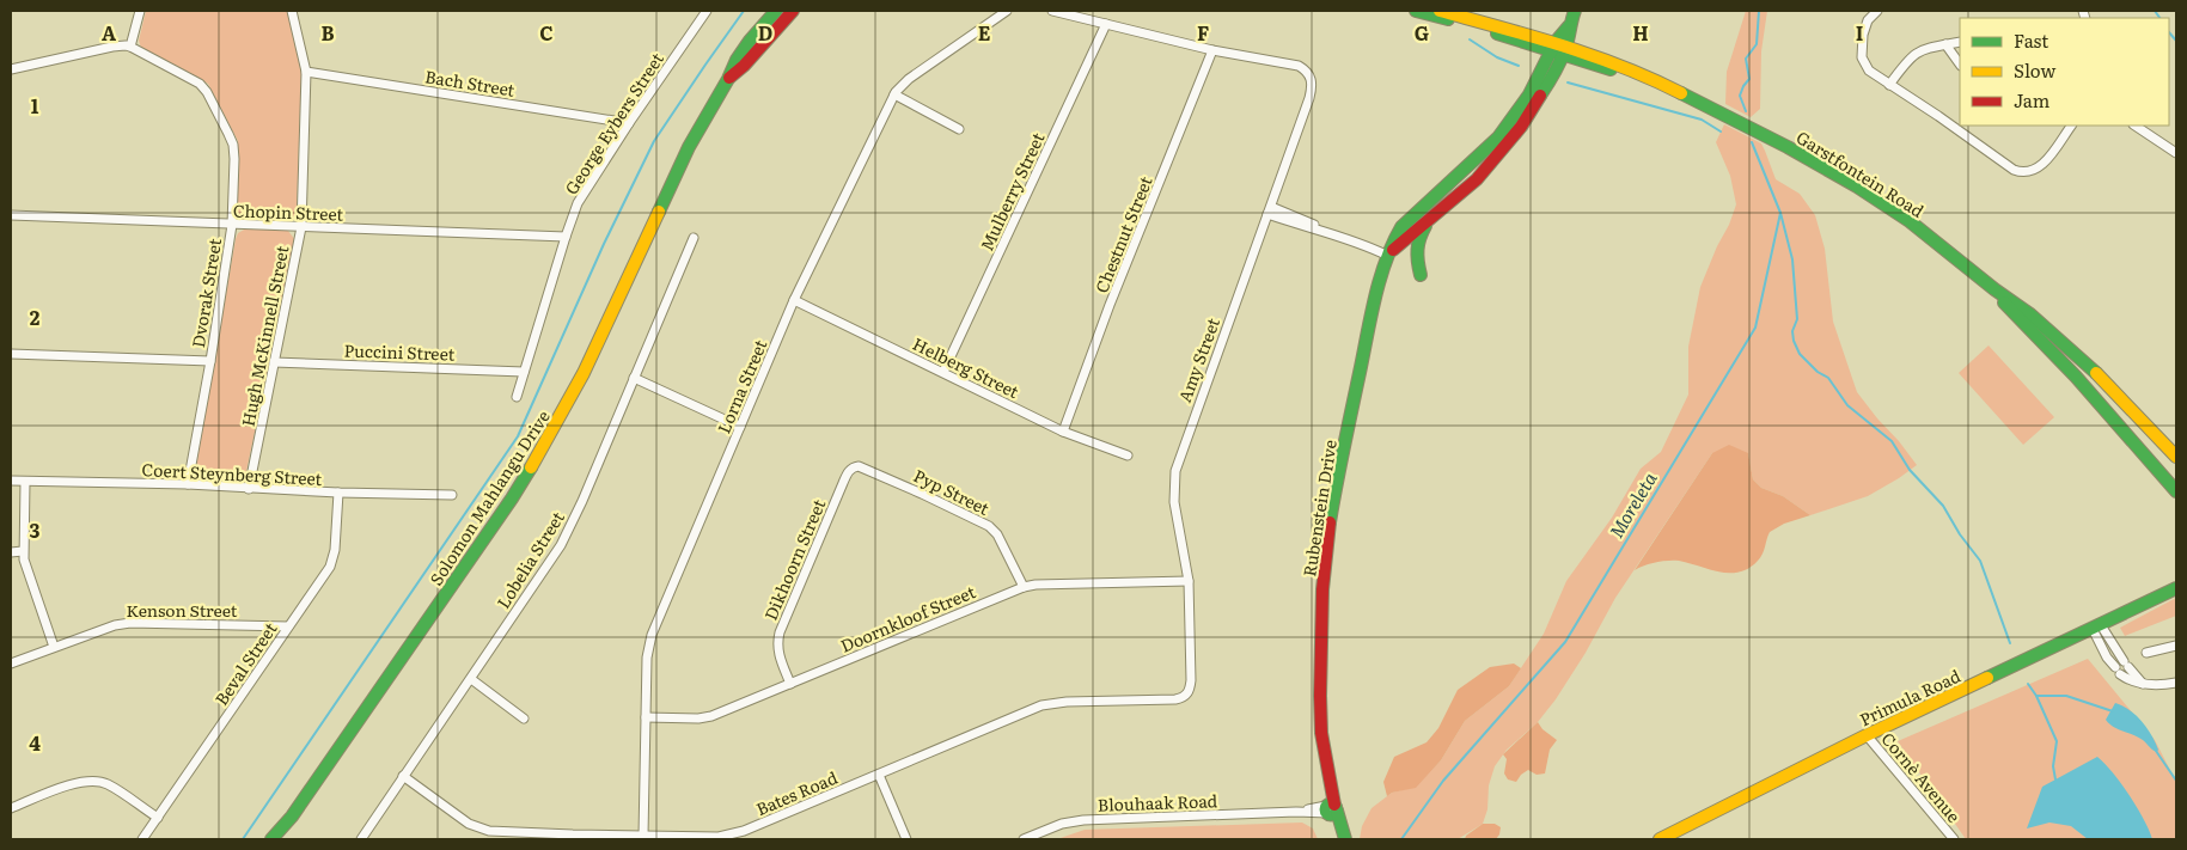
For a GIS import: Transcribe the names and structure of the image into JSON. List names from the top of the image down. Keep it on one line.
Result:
{"streets":{"main road":["Garstfontein Road","Solomon Mahlangu Drive","Rubenstein Drive","Primula Road"],"street":["Bach Street","George Eybers Street","Mulberry Street","Chopin Street","Chestnut Street","Dvorak Street","Hugh McKinnell Street","Puccini Street","Amy Street","Helberg Street","Lorna Street","Coert Steynberg Street","Pyp Street","Lobelia Street","Dikhoorn Street","Kenson Street","Doornkloof Street","Beval Street","Cornè Avenue","Bates Road","Blouhaak Road"]},"crossings":[["Bach Street","George Eybers Street"],["Bach Street","Hugh McKinnell Street"],["George Eybers Street","Chopin Street"],["George Eybers Street","Puccini Street"],["Garstfontein Road","Rubenstein Drive"],["Mulberry Street","Helberg Street"],["Chopin Street","Dvorak Street"],["Chopin Street","Hugh McKinnell Street"],["Chestnut Street","Amy Street"],["Chestnut Street","Helberg Street"],["Dvorak Street","Coert Steynberg Street"],["Hugh McKinnell Street","Puccini Street"],["Hugh McKinnell Street","Coert Steynberg Street"],["Amy Street","Doornkloof Street"],["Amy Street","Bates Road"],["Helberg Street","Lorna Street"],["Lorna Street","Doornkloof Street"],["Lorna Street","Bates Road"],["Coert Steynberg Street","Beval Street"],["Pyp Street","Dikhoorn Street"],["Pyp Street","Doornkloof Street"],["Rubenstein Drive","Blouhaak Road"],["Lobelia Street","Bates Road"],["Dikhoorn Street","Doornkloof Street"],["Kenson Street","Beval Street"],["Primula Road","Cornè Avenue"]],"water":["Moreleta"],"legend":["Fast","Slow","Jam"],"grid":{"columns":["A","B","C","D","E","F","G","H","I"],"rows":["1","2","3","4"]}}
